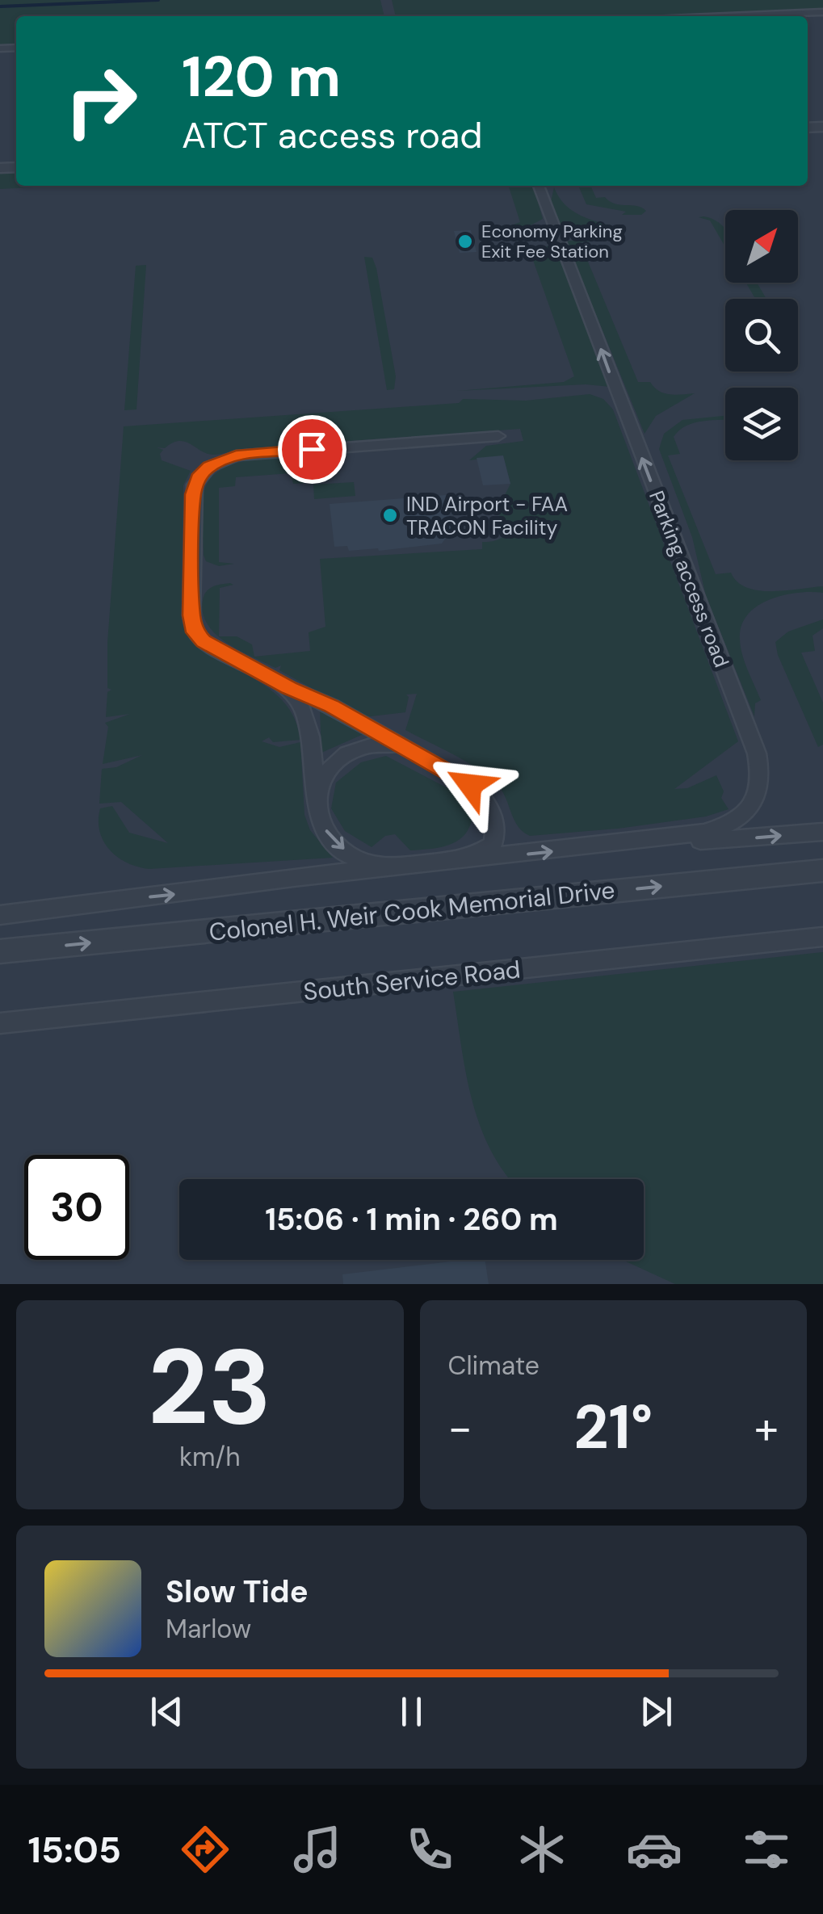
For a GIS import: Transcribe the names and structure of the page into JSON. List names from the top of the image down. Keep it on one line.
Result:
{"streets":{"street":["Parking access road","Colonel H. Weir Cook Memorial Drive","South Service Road"]},"places":["Economy Parking Exit Fee Station","IND Airport - FAA TRACON Facility"],"north":"top right","page":{"turn":["120 m","ATCT access road"],"limit":"30","trip":"15:06 · 1 min · 260 m","tile":[["23","km/h"],"Climate"],"heat":["−","21°","+"],"song":["Slow Tide","Marlow"],"tabs":"15:05"}}
